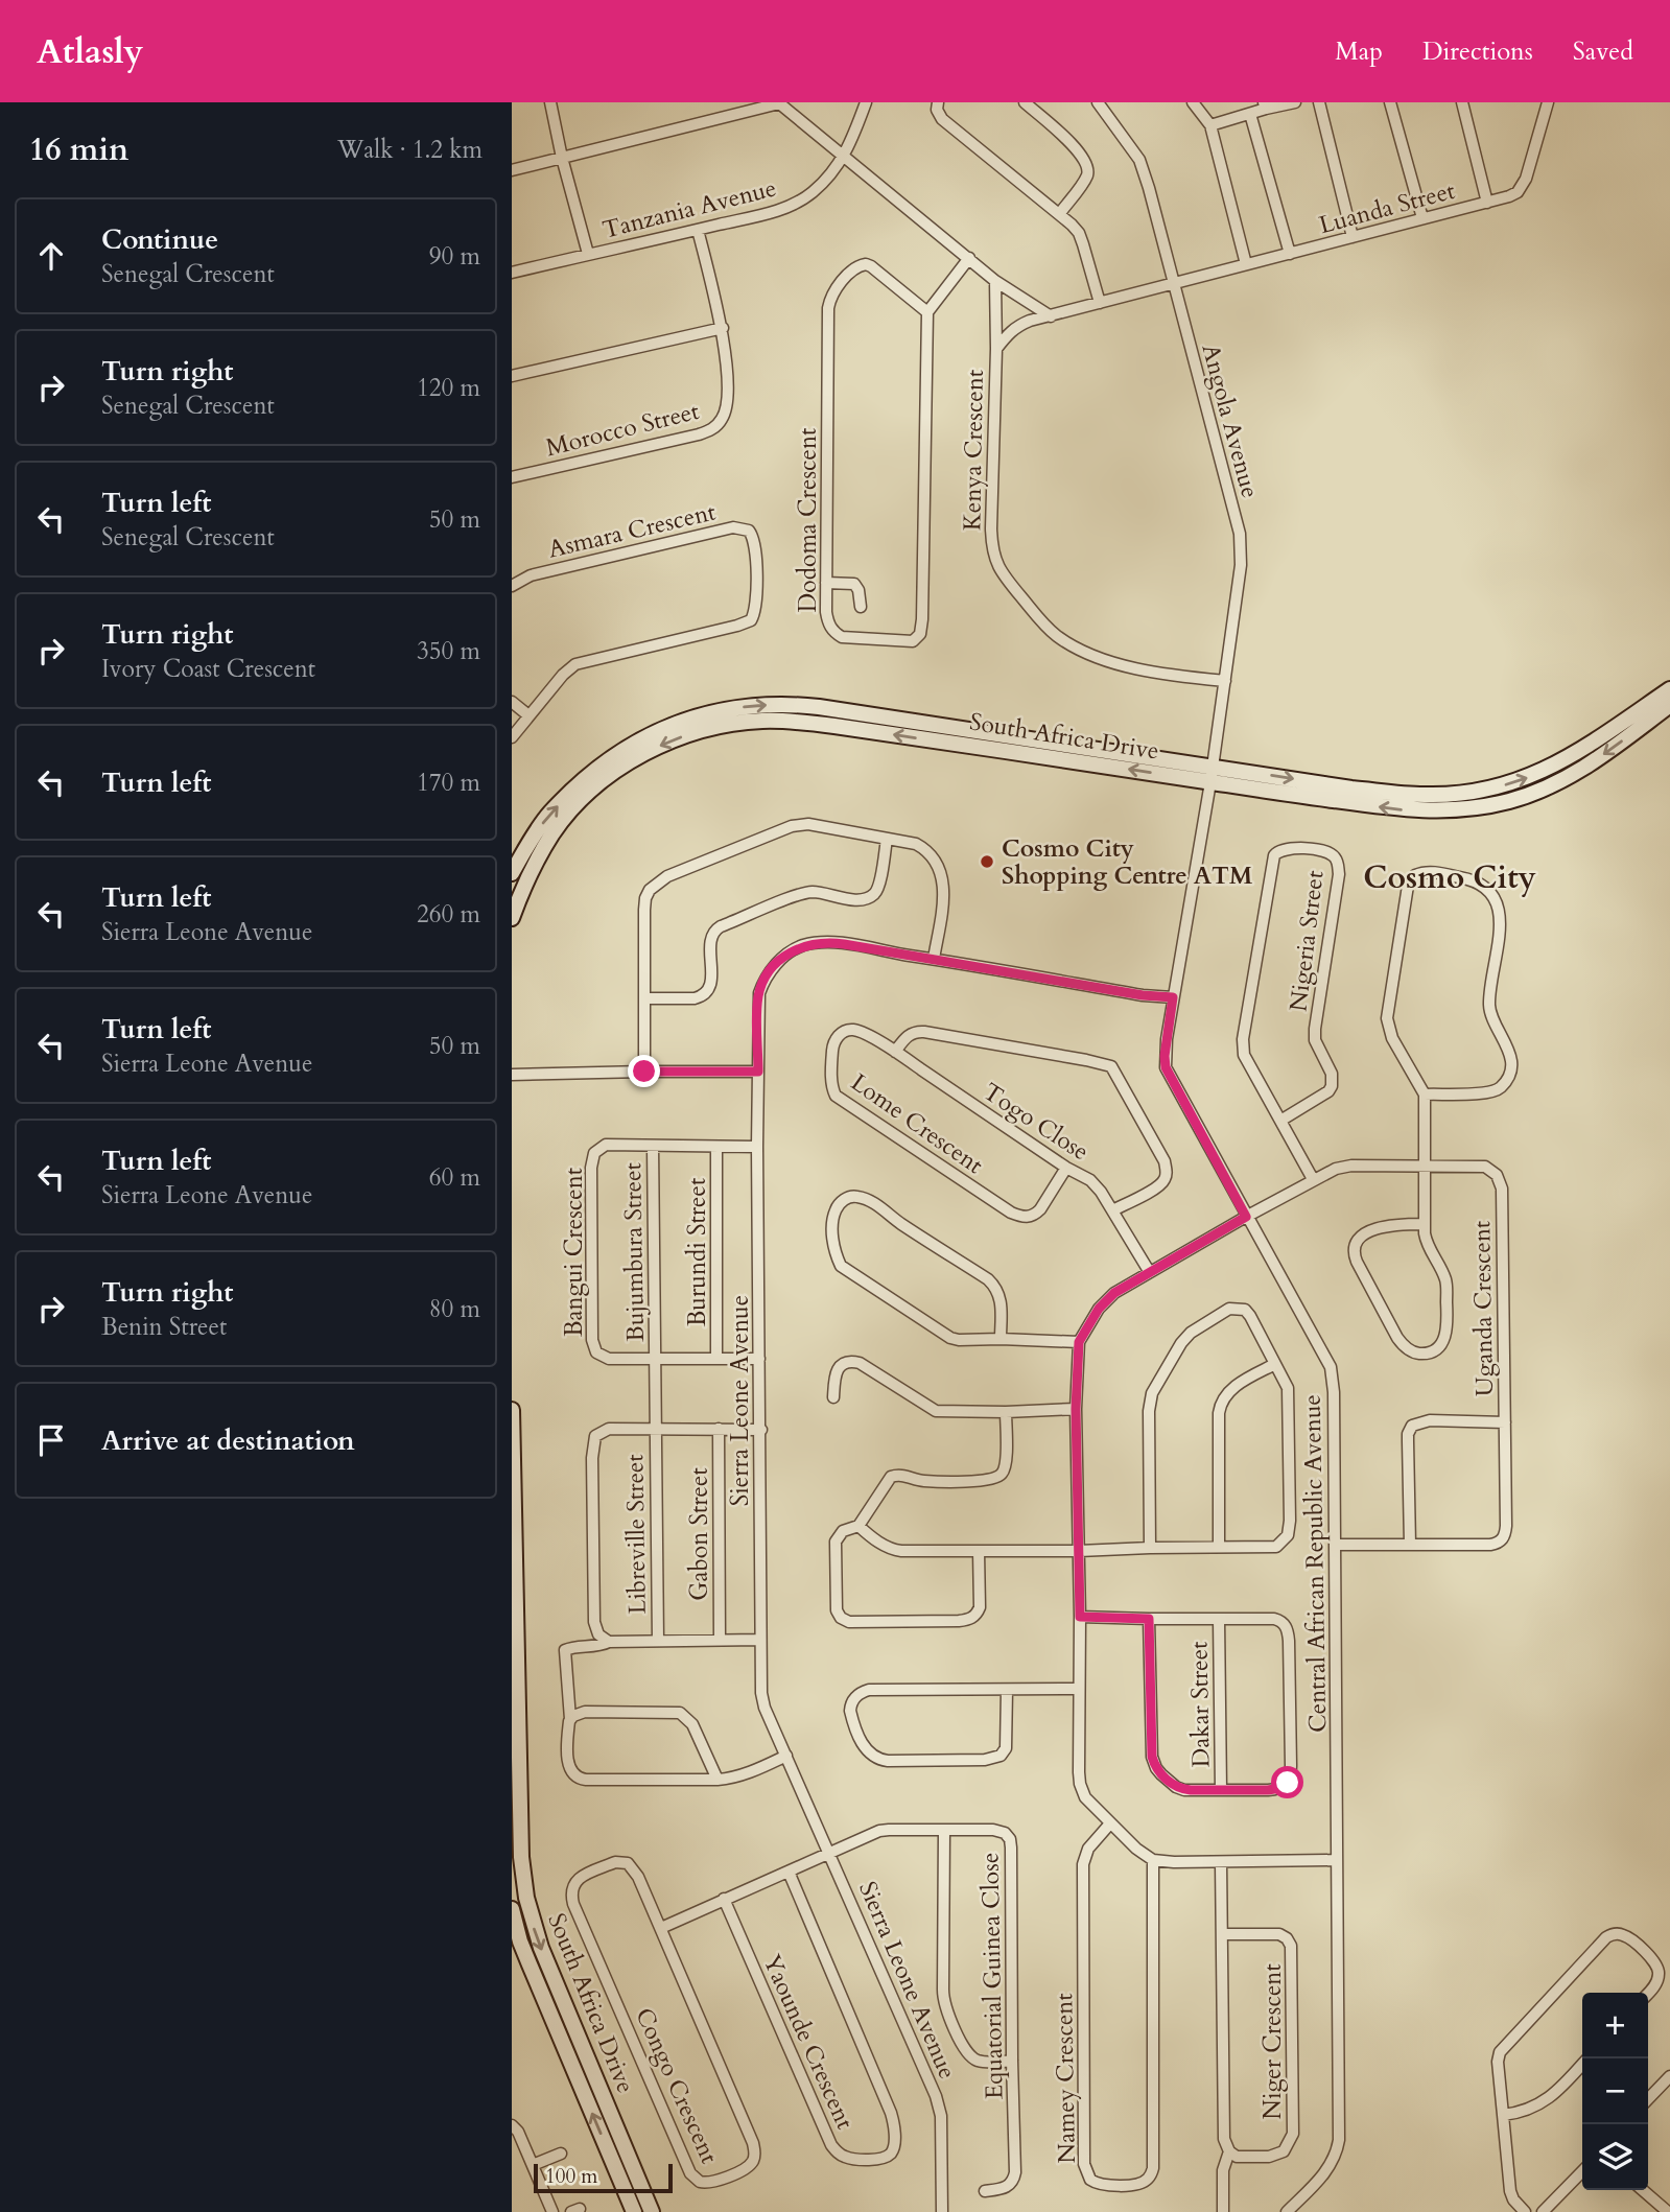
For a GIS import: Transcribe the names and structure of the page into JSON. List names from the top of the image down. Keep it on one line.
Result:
{"streets":{"street":["Luanda Street","Tanzania Avenue","Angola Avenue","Morocco Street","Kenya Crescent","Dodoma Crescent","Asmara Crescent","South Africa Drive","Nigeria Street","Togo Close","Lome Crescent","Bangui Crescent","Bujumbura Street","Burundi Street","Uganda Crescent","Sierra Leone Avenue","Libreville Street","Gabon Street","Central African Republic Avenue","Dakar Street","Equatorial Guinea Close","Yaounde Crescent","Niger Crescent","Namey Crescent","Congo Crescent"]},"crossings":[["Luanda Street","Angola Avenue"],["Luanda Street","Kenya Crescent"],["Tanzania Avenue","Morocco Street"],["Angola Avenue","Kenya Crescent"],["Angola Avenue","South Africa Drive"],["Angola Avenue","Central African Republic Avenue"],["South Africa Drive","Central African Republic Avenue"],["Nigeria Street","Uganda Crescent"],["Togo Close","Lome Crescent"],["Togo Close","Uganda Crescent"],["Bangui Crescent","Bujumbura Street"],["Bangui Crescent","Burundi Street"],["Bangui Crescent","Sierra Leone Avenue"],["Bujumbura Street","Libreville Street"],["Uganda Crescent","Central African Republic Avenue"],["Sierra Leone Avenue","Central African Republic Avenue"],["Sierra Leone Avenue","Equatorial Guinea Close"],["Equatorial Guinea Close","Yaounde Crescent"],["Equatorial Guinea Close","Congo Crescent"]],"districts":["Cosmo City"],"places":["Cosmo City Shopping Centre ATM"],"scale_bar":"100 m","page":{"header":"Atlasly","nav":["Map","Directions","Saved"],"heading":["16 min","Walk · 1.2 km"],"list":[["Continue","Senegal Crescent","90 m"],["Turn right","Senegal Crescent","120 m"],["Turn left","Senegal Crescent","50 m"],["Turn right","Ivory Coast Crescent","350 m"],["Turn left","170 m"],["Turn left","Sierra Leone Avenue","260 m"],["Turn left","Sierra Leone Avenue","50 m"],["Turn left","Sierra Leone Avenue","60 m"],["Turn right","Benin Street","80 m"],"Arrive at destination"],"map_buttons":["+","−"],"scale":"100 m"}}
